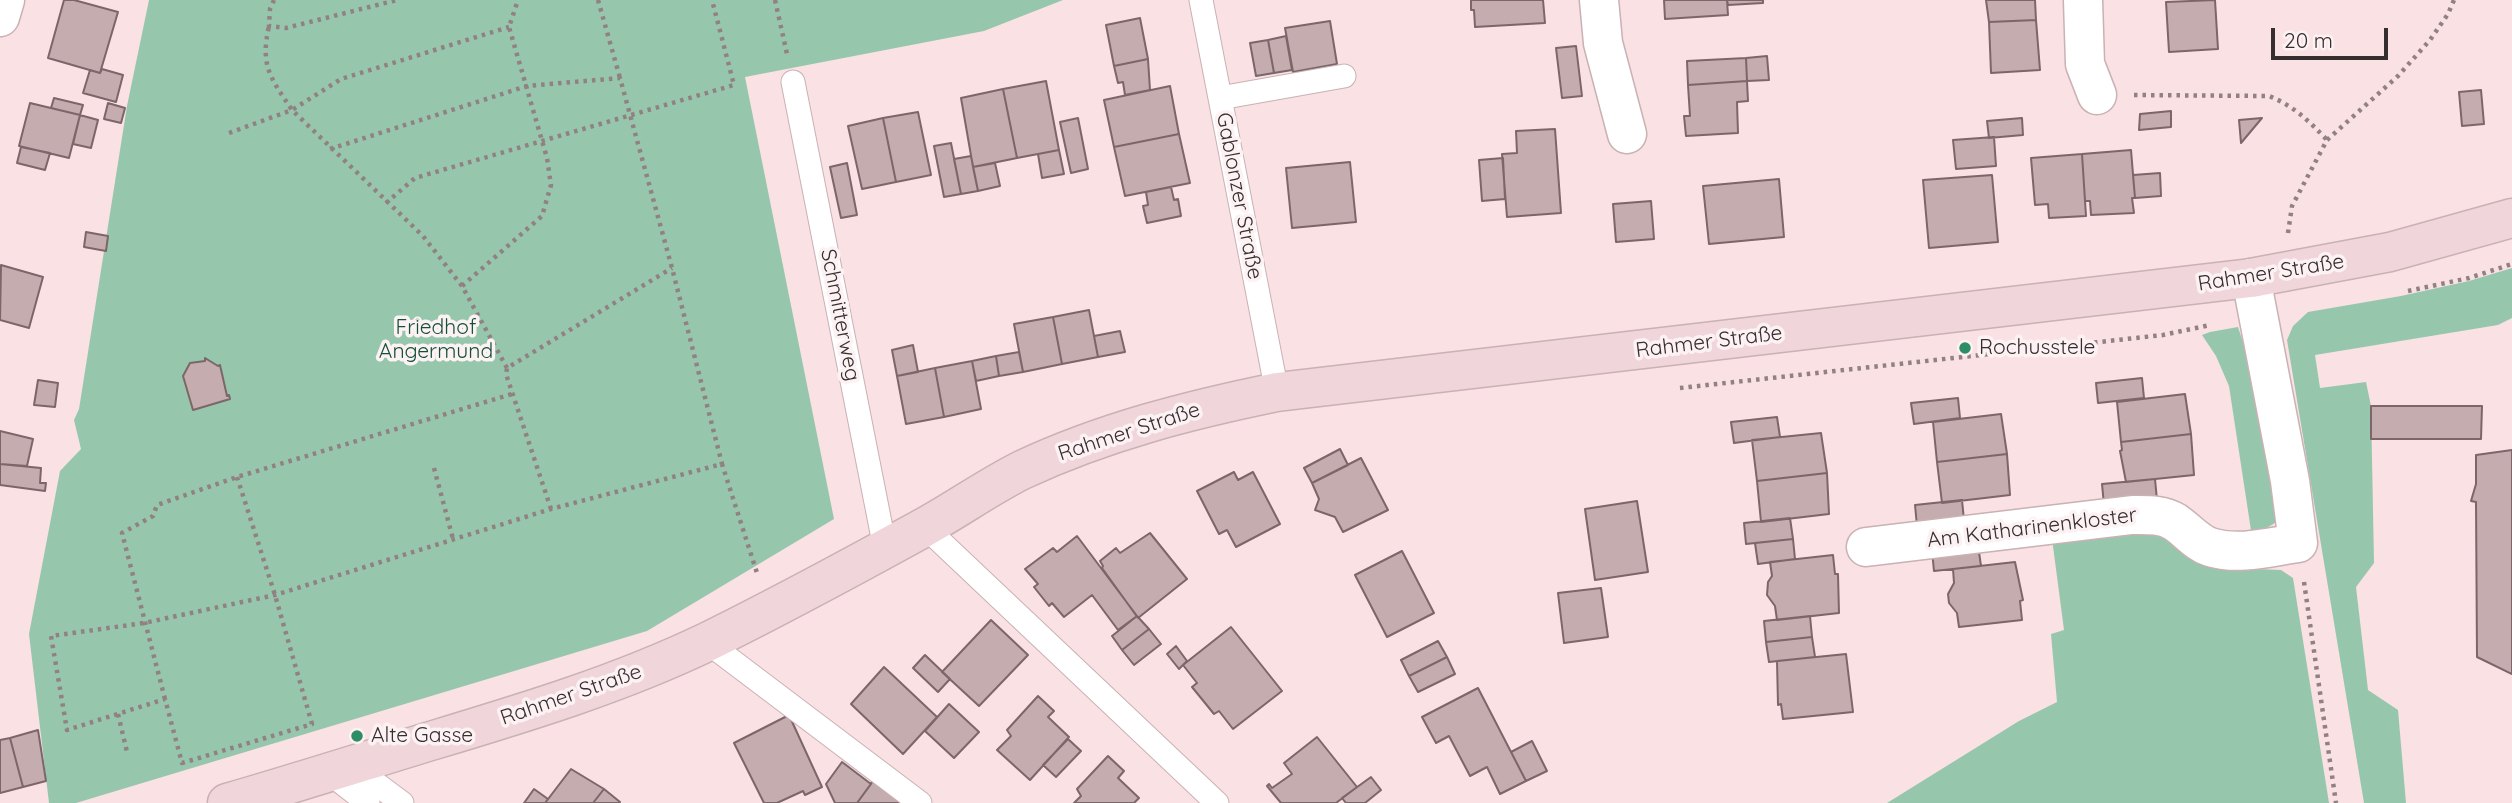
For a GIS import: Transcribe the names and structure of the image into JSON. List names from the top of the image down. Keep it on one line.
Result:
{"streets":{"main road":["Rahmer Straße"],"street":["Am Katharinenkloster"],"lane":["Gablonzer Straße","Schmitterweg"]},"crossings":[["Gablonzer Straße","Rahmer Straße"],["Rahmer Straße","Schmitterweg"]],"parks":["Friedhof Angermund"],"places":["Rochusstele","Alte Gasse"],"scale_bar":"20 m"}
